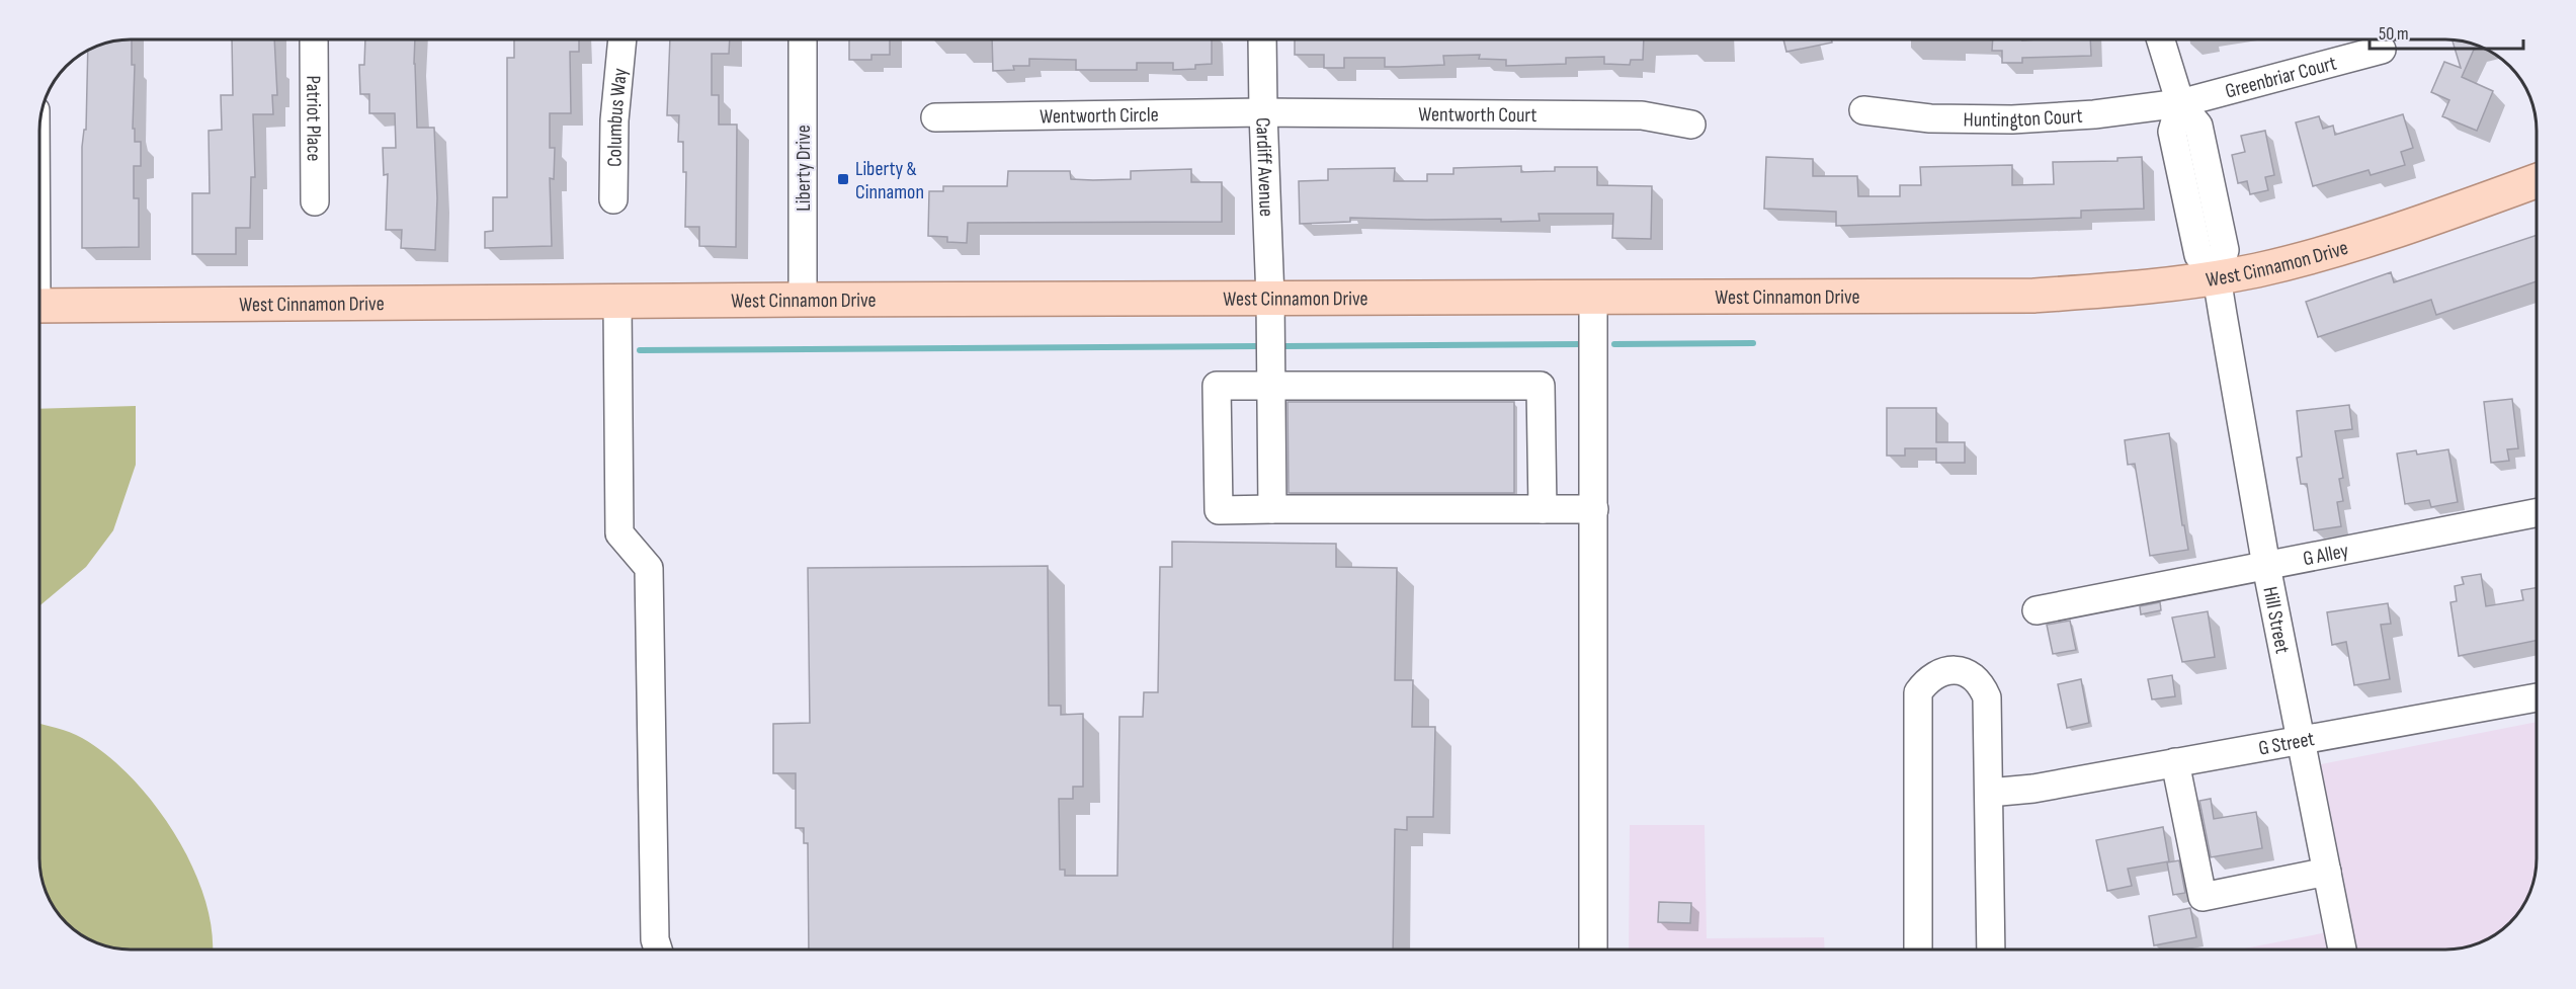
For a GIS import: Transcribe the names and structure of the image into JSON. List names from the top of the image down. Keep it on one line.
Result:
{"streets":{"main road":["West Cinnamon Drive"],"street":["Greenbriar Court","Wentworth Court","Wentworth Circle","Columbus Way","Huntington Court","Patriot Place","Cardiff Avenue","Liberty Drive","G Alley","Hill Street","G Street"]},"crossings":[["Greenbriar Court","Huntington Court"],["Greenbriar Court","Hill Street"],["Wentworth Court","Wentworth Circle"],["Wentworth Court","Cardiff Avenue"],["Wentworth Circle","Cardiff Avenue"],["Huntington Court","Hill Street"],["Cardiff Avenue","West Cinnamon Drive"],["Liberty Drive","West Cinnamon Drive"],["West Cinnamon Drive","Hill Street"],["G Alley","Hill Street"],["Hill Street","G Street"]],"places":{"transit":["Liberty & Cinnamon"]},"scale_bar":"50 m"}
